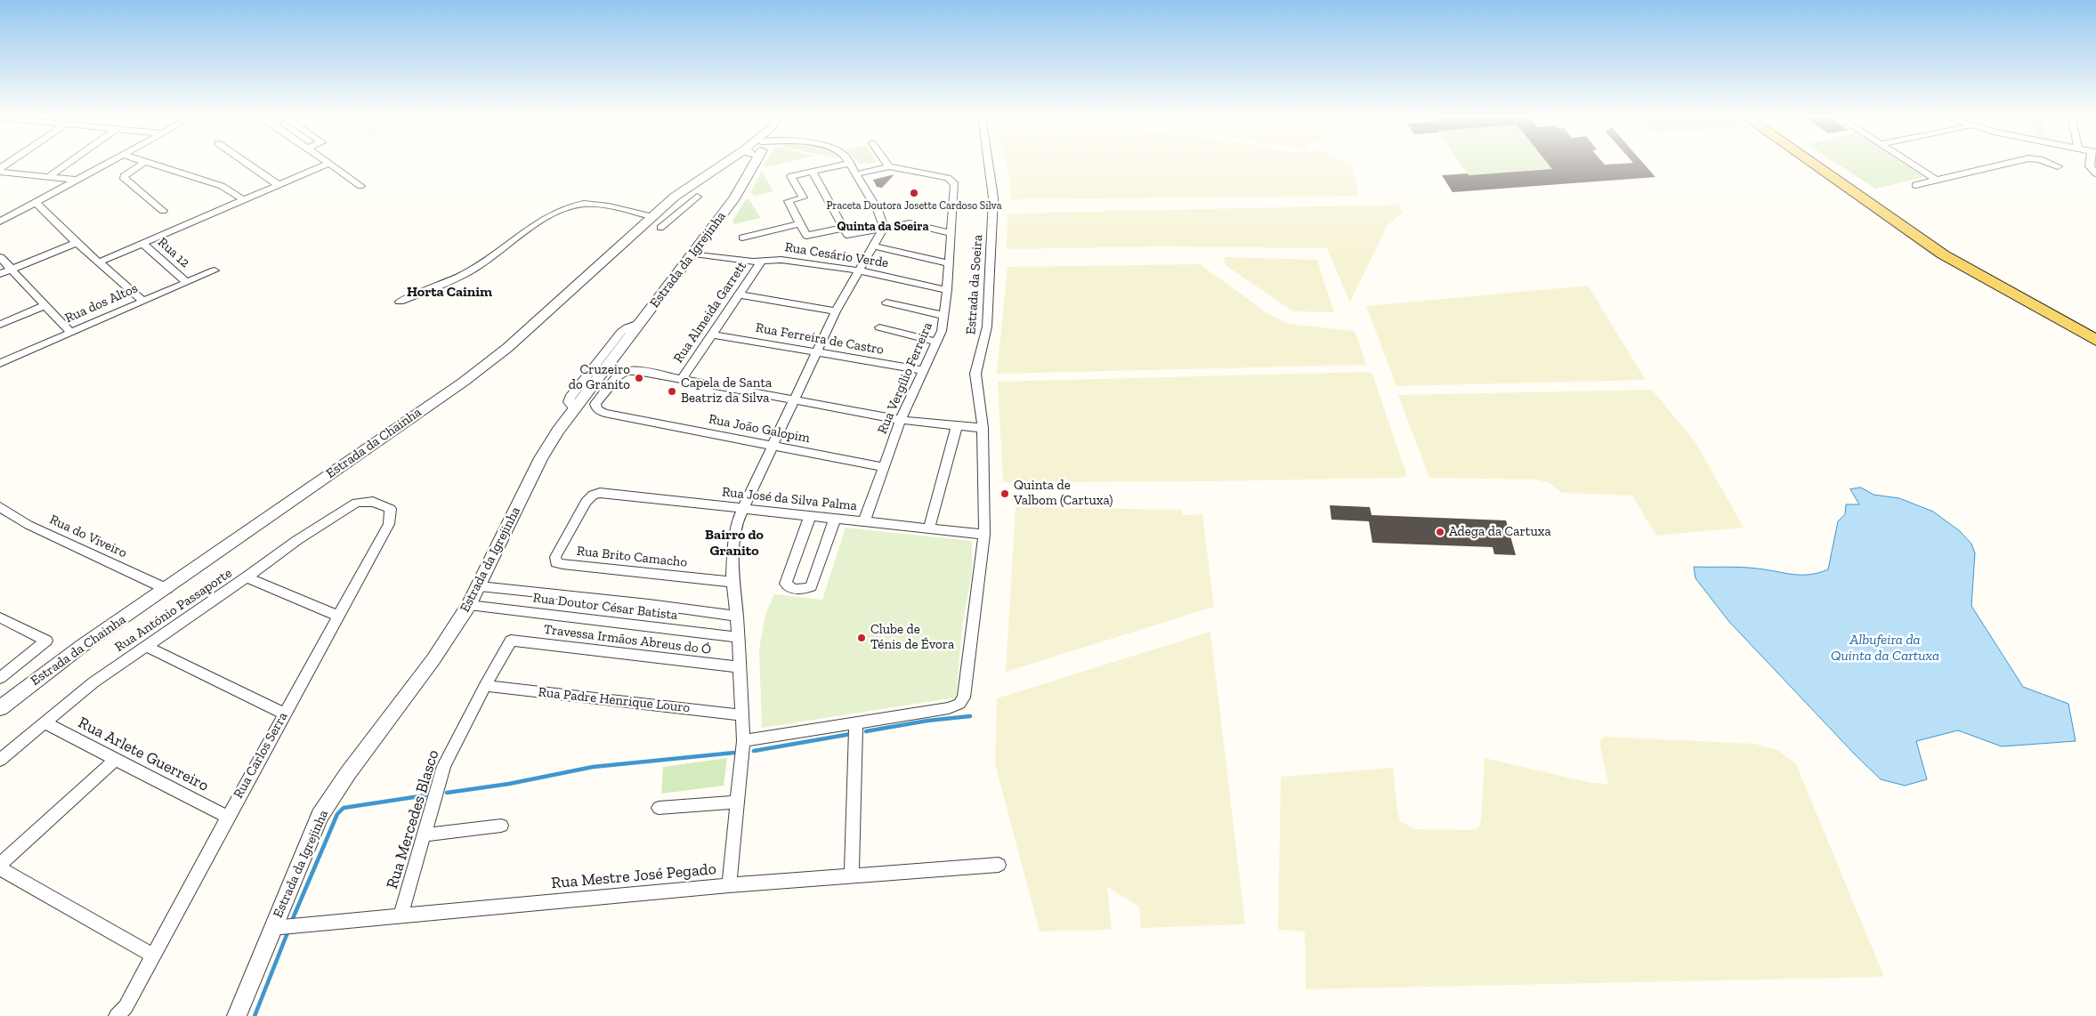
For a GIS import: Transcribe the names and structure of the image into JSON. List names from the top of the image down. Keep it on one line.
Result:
{"streets":{"street":["Rua 12","Rua Cesário Verde","Estrada da Igrejinha","Estrada da Soeira","Rua dos Altos","Rua Almeida Garrett","Rua Ferreira de Castro","Rua Vergílio Ferreira","Rua João Galopim","Estrada da Chainha","Rua José da Silva Palma","Rua do Viveiro","Rua Brito Camacho","Rua Doutor César Batista","Rua António Passaporte","Travessa Irmãos Abreus do Ó","Rua Padre Henrique Louro","Rua Arlete Guerreiro","Rua Carlos Serra","Rua Mercedes Blasco","Rua Mestre José Pegado"]},"crossings":[["Rua 12","Rua dos Altos"],["Rua Cesário Verde","Estrada da Igrejinha"],["Rua Cesário Verde","Rua Almeida Garrett"],["Rua Cesário Verde","Rua Vergílio Ferreira"],["Estrada da Igrejinha","Rua Doutor César Batista"],["Estrada da Igrejinha","Rua Mestre José Pegado"],["Estrada da Soeira","Rua José da Silva Palma"],["Rua Almeida Garrett","Rua Ferreira de Castro"],["Rua Almeida Garrett","Rua João Galopim"],["Rua Ferreira de Castro","Rua Vergílio Ferreira"],["Rua Vergílio Ferreira","Rua João Galopim"],["Rua Vergílio Ferreira","Rua José da Silva Palma"],["Estrada da Chainha","Rua do Viveiro"],["Rua José da Silva Palma","Rua Brito Camacho"],["Rua António Passaporte","Rua Arlete Guerreiro"],["Rua António Passaporte","Rua Carlos Serra"],["Travessa Irmãos Abreus do Ó","Rua Mercedes Blasco"],["Rua Padre Henrique Louro","Rua Mercedes Blasco"],["Rua Arlete Guerreiro","Rua Carlos Serra"],["Rua Mercedes Blasco","Rua Mestre José Pegado"]],"districts":["Quinta da Soeira","Horta Cainim","Bairro do Granito"],"water":["Albufeira da Quinta da Cartuxa"],"places":["Praceta Doutora Josette Cardoso Silva","Cruzeiro do Granito","Capela de Santa Beatriz da Silva","Quinta de Valbom (Cartuxa)","Adega da Cartuxa","Clube de Ténis de Évora"]}
